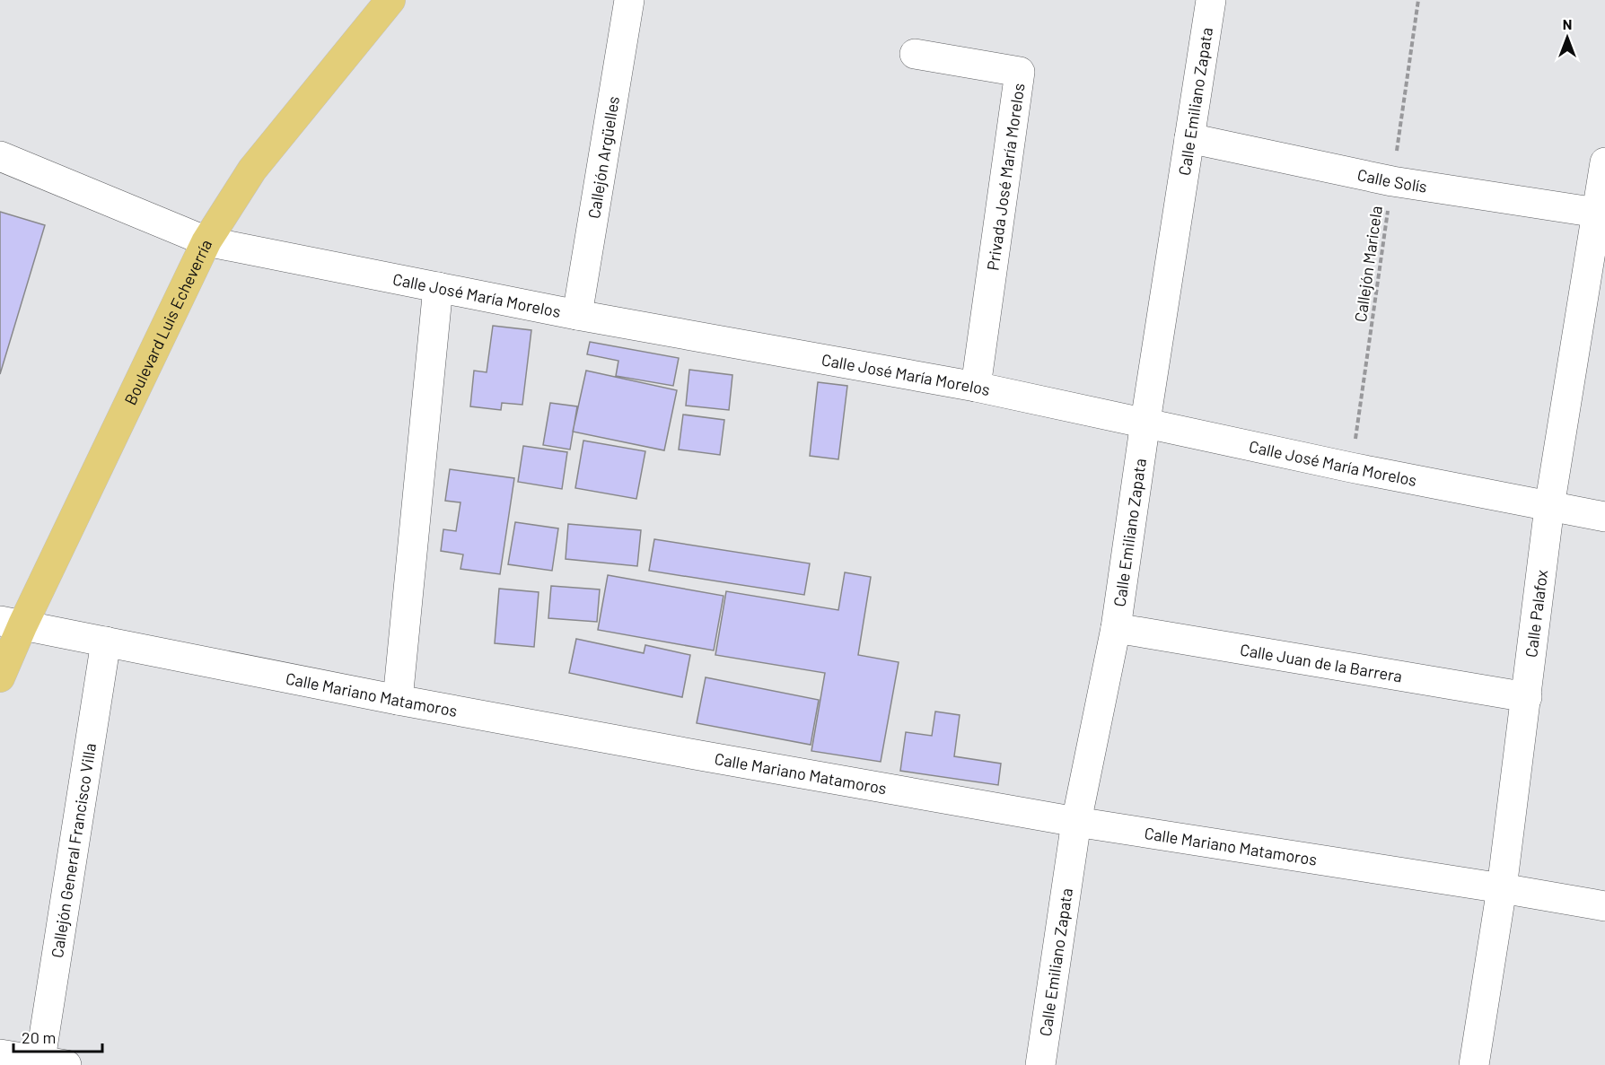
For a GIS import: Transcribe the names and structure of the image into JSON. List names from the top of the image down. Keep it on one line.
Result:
{"streets":{"main road":["Boulevard Luis Echeverría"],"street":["Calle Emiliano Zapata","Callejón Argüelles","Privada José María Morelos","Calle Solís","Calle José María Morelos","Calle Palafox","Calle Juan de la Barrera","Calle Mariano Matamoros","Callejón General Francisco Villa"],"path":["Callejón Maricela"]},"crossings":[["Calle Emiliano Zapata","Calle Solís"],["Calle Emiliano Zapata","Calle José María Morelos"],["Calle Emiliano Zapata","Calle Juan de la Barrera"],["Calle Emiliano Zapata","Calle Mariano Matamoros"],["Callejón Argüelles","Calle José María Morelos"],["Privada José María Morelos","Calle José María Morelos"],["Calle Solís","Callejón Maricela"],["Calle Solís","Calle Palafox"],["Callejón Maricela","Calle José María Morelos"],["Calle José María Morelos","Boulevard Luis Echeverría"],["Calle José María Morelos","Calle Palafox"],["Boulevard Luis Echeverría","Calle Mariano Matamoros"],["Calle Palafox","Calle Juan de la Barrera"],["Calle Palafox","Calle Mariano Matamoros"],["Calle Mariano Matamoros","Callejón General Francisco Villa"]],"scale_bar":"20 m","north":"top"}
